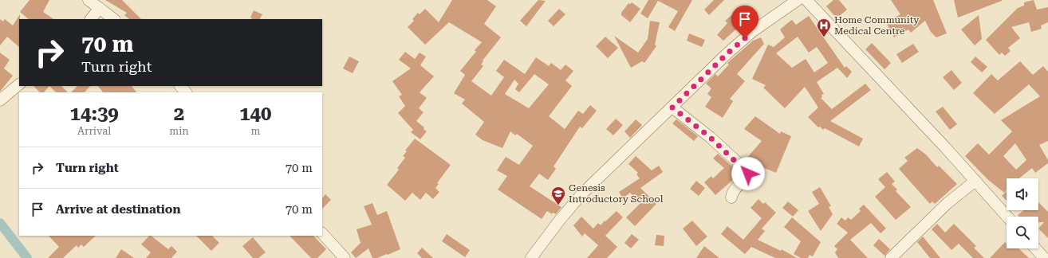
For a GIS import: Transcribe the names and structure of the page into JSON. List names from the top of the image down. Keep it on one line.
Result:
{"places":{"hospital":["Home Community Medical Centre"],"school or university":["Genesis Introductory School"]},"page":{"turn":["70 m","Turn right"],"eta":["14:39","Arrival","2","min","140","m"],"list":[{"name":"Turn right","value":"70 m"},{"name":"Arrive at destination","value":"70 m"}]}}
